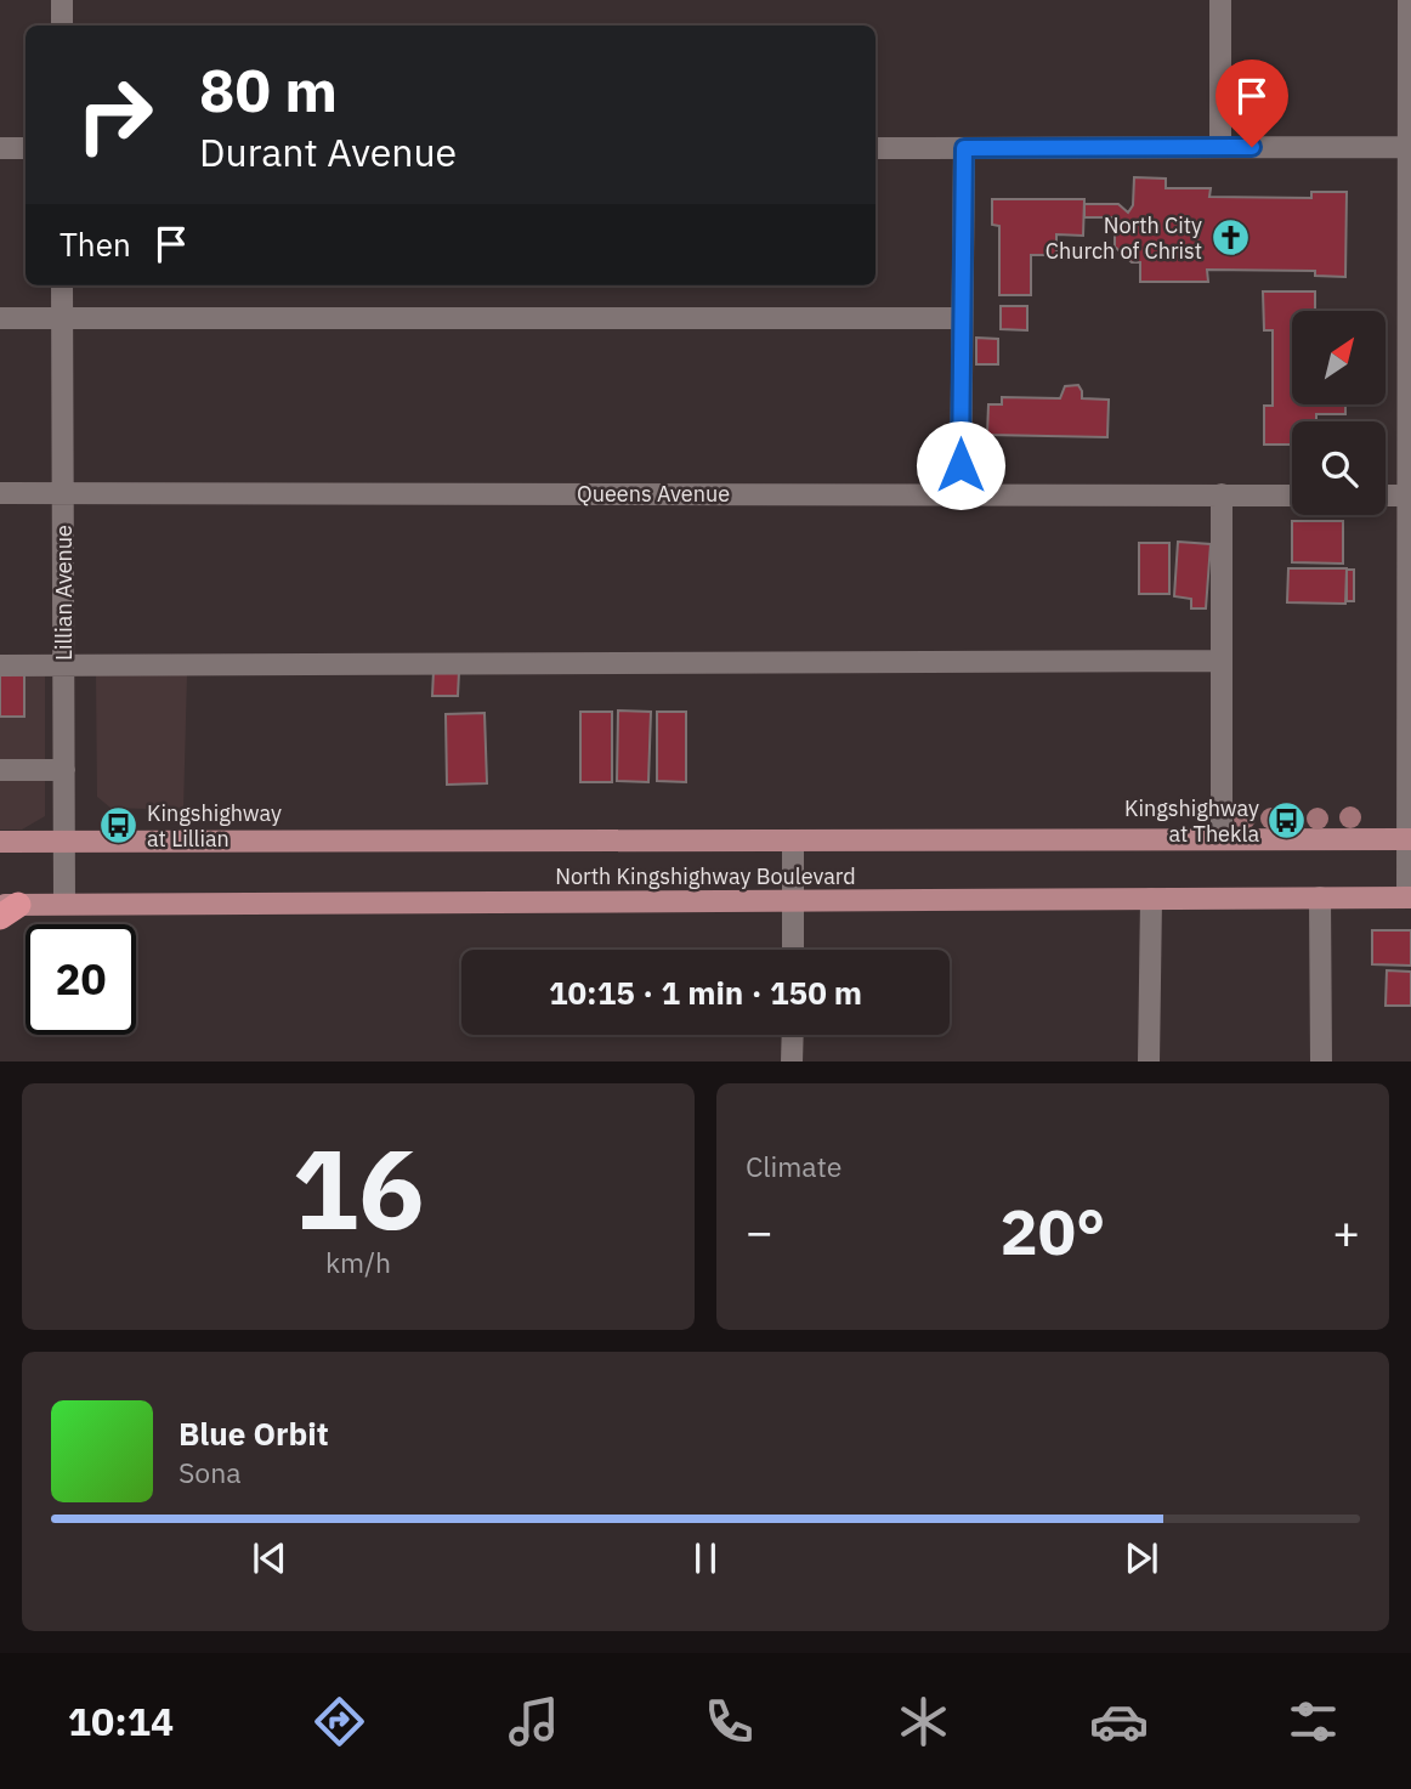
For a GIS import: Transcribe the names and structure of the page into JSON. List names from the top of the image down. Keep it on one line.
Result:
{"streets":{"main road":["North Kingshighway Boulevard"],"street":["Queens Avenue","Lillian Avenue"]},"crossings":[["Queens Avenue","Lillian Avenue"],["Lillian Avenue","North Kingshighway Boulevard"]],"places":{"church":["North City Church of Christ"],"bus stop":["Kingshighway at Thekla","Kingshighway at Lillian"]},"north":"top right","page":{"turn":["80 m","Durant Avenue"],"then":"Then","limit":"20","trip":"10:15 · 1 min · 150 m","tile":[["16","km/h"],"Climate"],"heat":["−","20°","+"],"song":["Blue Orbit","Sona"],"tabs":"10:14"}}
